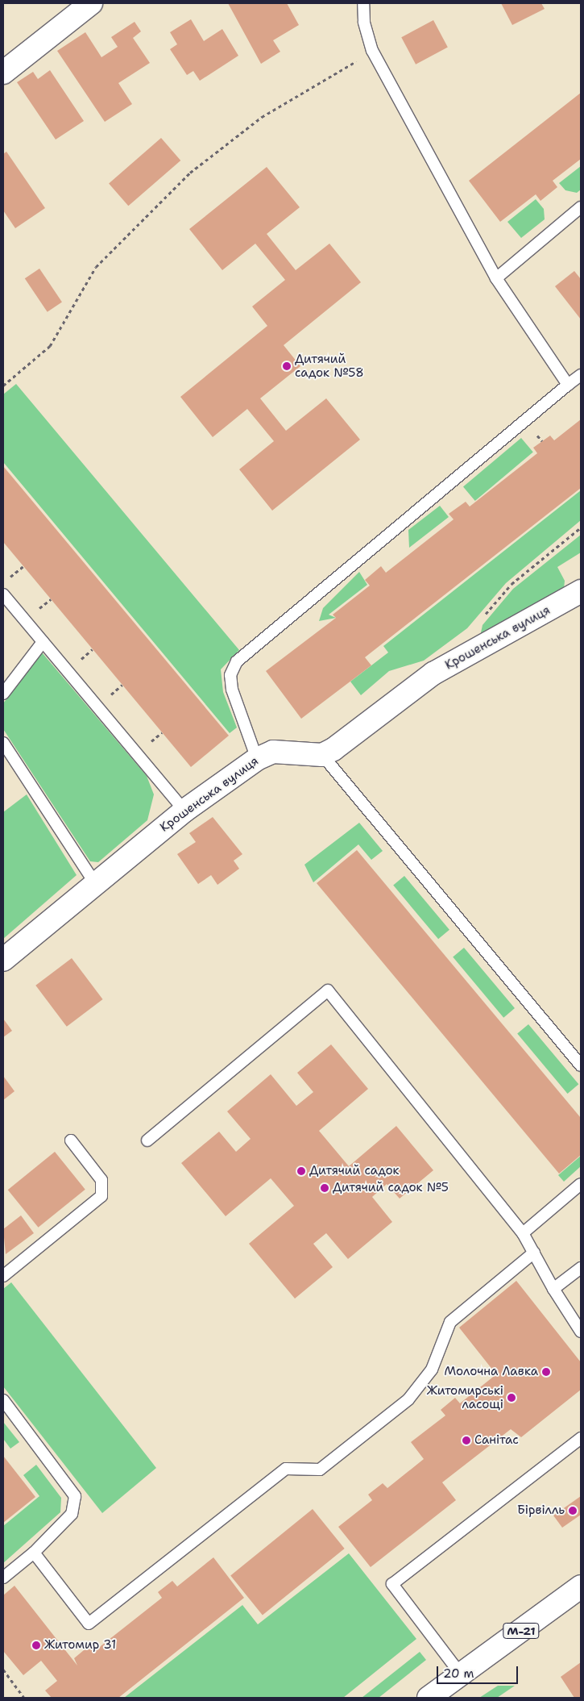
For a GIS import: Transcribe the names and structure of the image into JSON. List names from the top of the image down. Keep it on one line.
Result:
{"streets":{"main road":["Крошенська вулиця","М-21"]},"places":["Дитячий садок №58","Дитячий садок","Дитячий садок №5","Молочна Лавка","Житомирські ласощі","Санітас","Бірвілль","Житомир 31"],"scale_bar":"20 m"}
